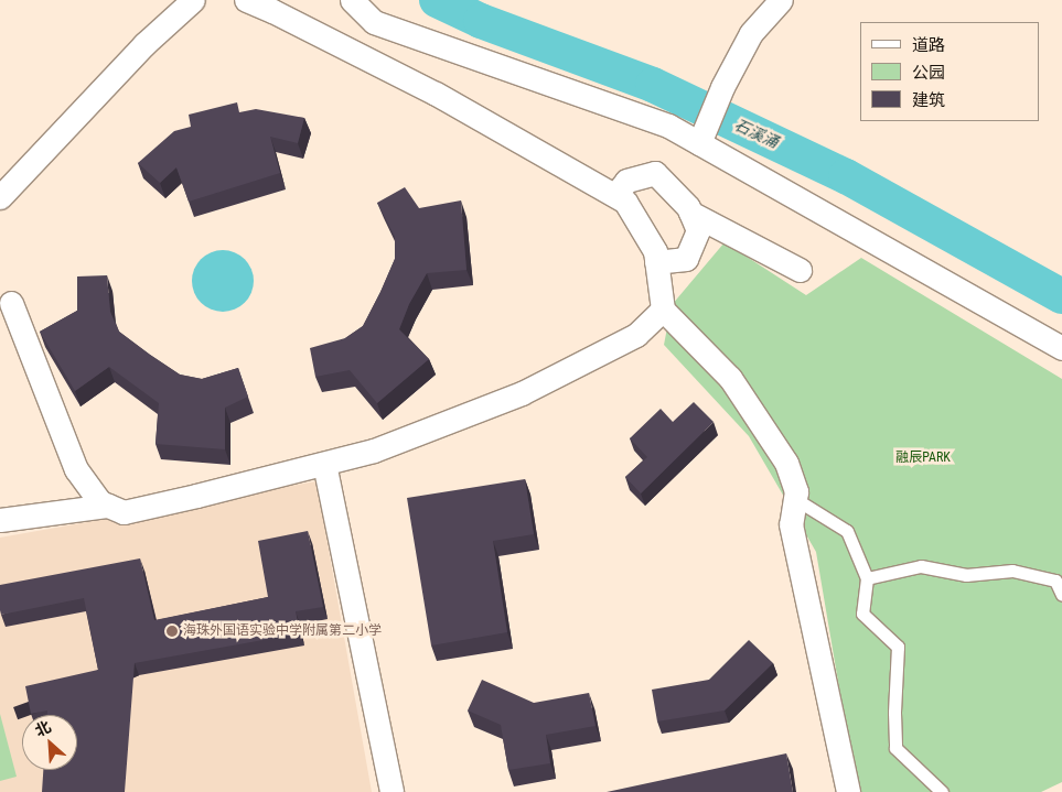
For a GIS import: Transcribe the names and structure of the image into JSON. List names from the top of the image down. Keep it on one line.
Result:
{"water":["石溪涌"],"parks":["融辰PARK"],"places":["海珠外国语实验中学附属第二小学"],"legend":["道路","公园","建筑"],"north":"top left"}
